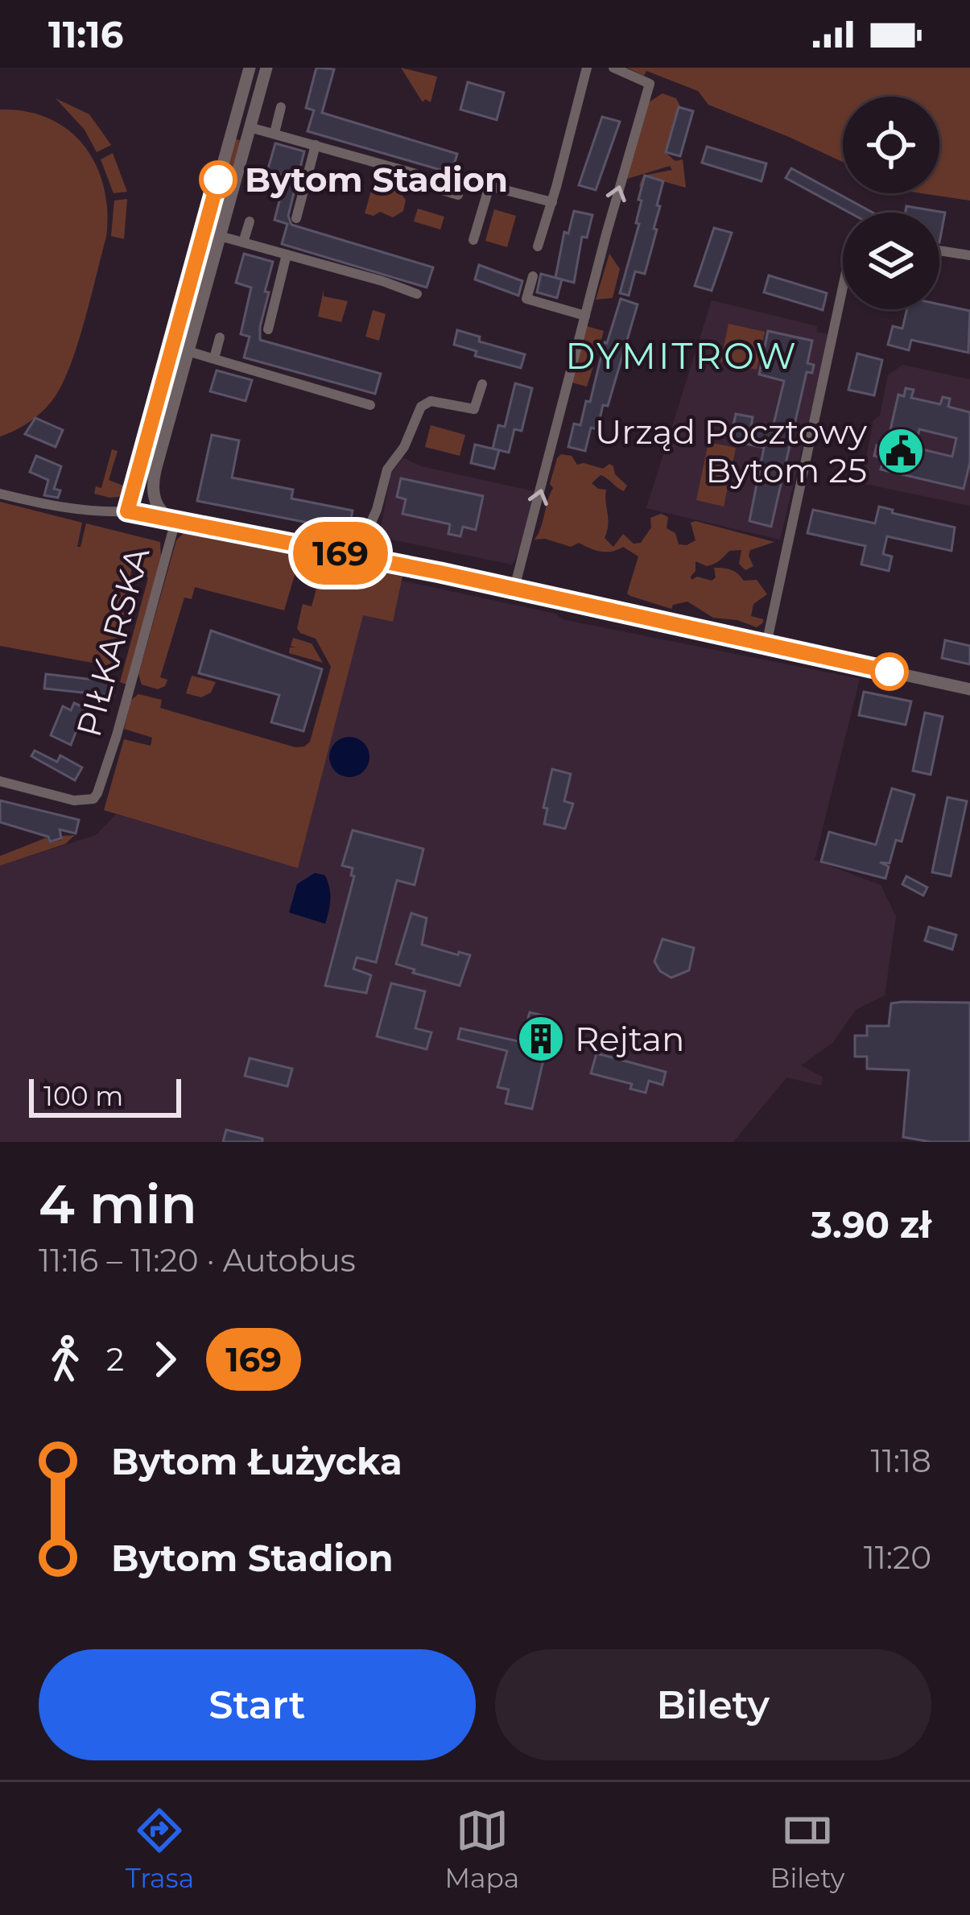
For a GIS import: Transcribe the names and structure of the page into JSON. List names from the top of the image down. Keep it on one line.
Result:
{"streets":{"street":["PIŁKARSKA"]},"districts":["DYMITROW"],"places":{"other":["Bytom Stadion"],"public building":["Urząd Pocztowy Bytom 25"],"building":["Rejtan"]},"lines":["bus line 169"],"scale_bar":"100 m","page":{"status":"11:16","on_map":"169","scale":"100 m","heading":["4 min","11:16 – 11:20 · Autobus","3.90 zł"],"legs":["2","169"],"list":[{"name":"Bytom Łużycka","value":"11:18"},{"name":"Bytom Stadion","value":"11:20"}],"buttons":["Start","Bilety"],"tabs":["Trasa","Mapa","Bilety"]}}
